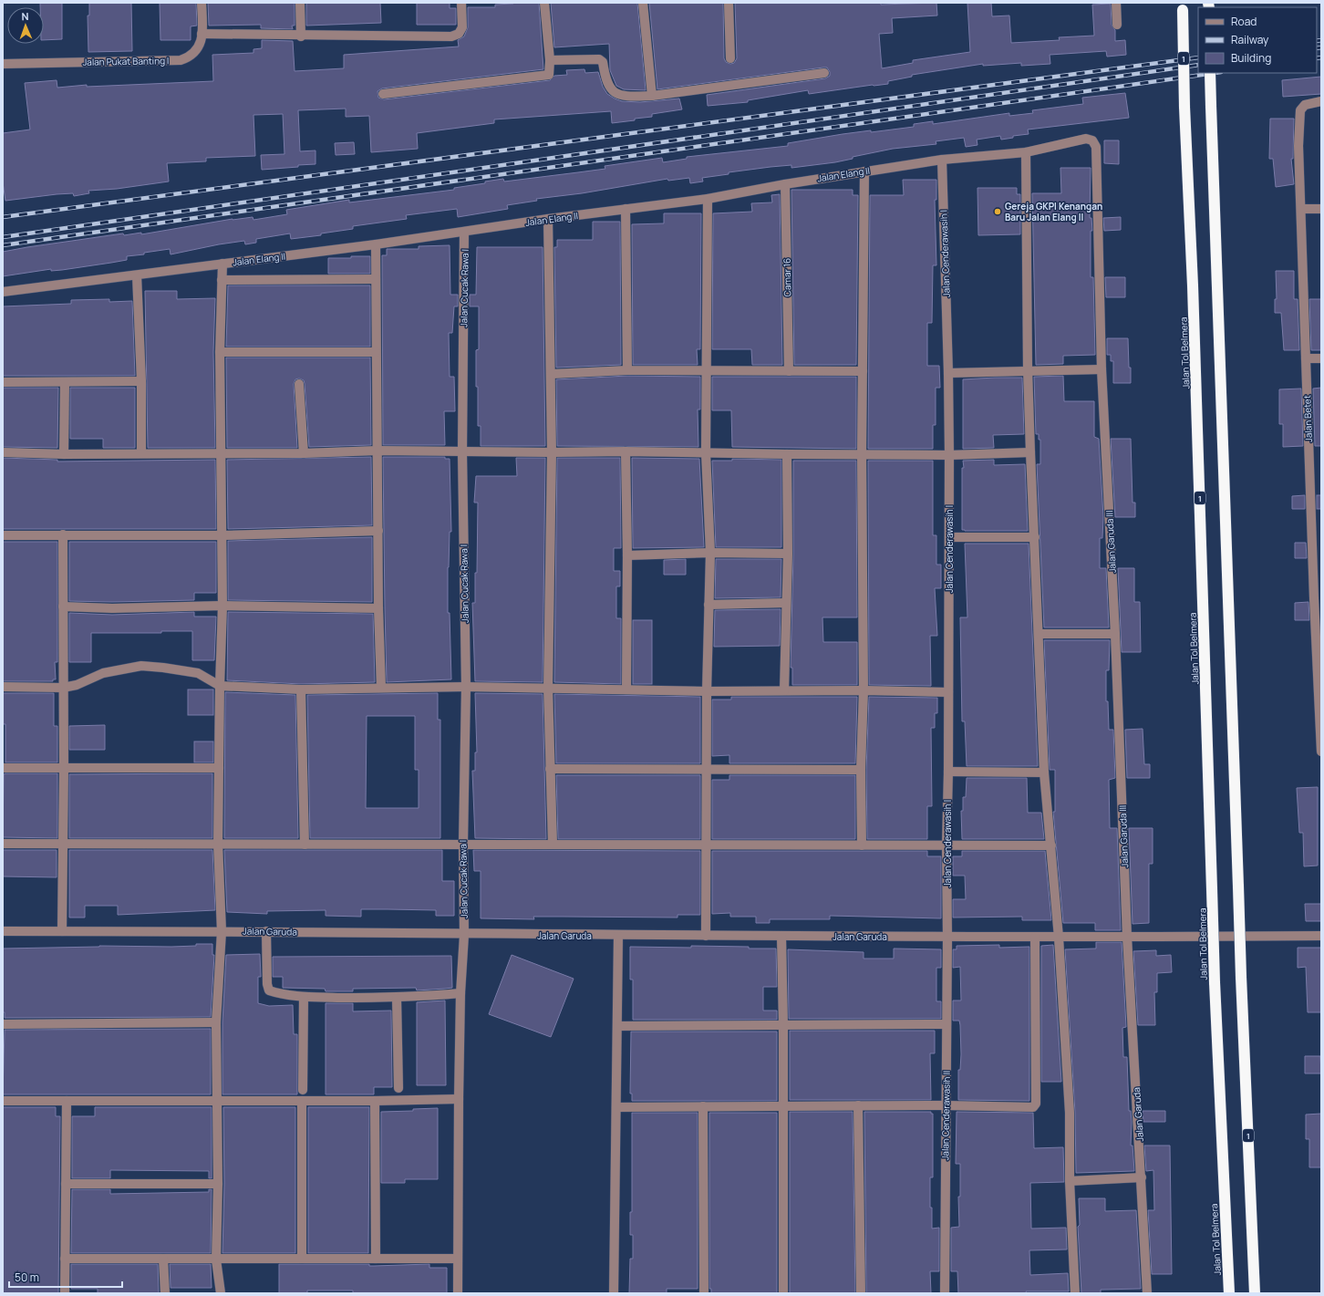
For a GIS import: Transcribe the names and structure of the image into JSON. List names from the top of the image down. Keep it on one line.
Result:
{"streets":{"highway":["1","Jalan Tol Belmera"],"street":["Jalan Pukat Banting I","Jalan Elang II","Jalan Cenderawasih I","Camar 16","Jalan Cucak Rawa I","Jalan Betet","Jalan Garuda III","Jalan Garuda","Jalan Cenderawasih II"]},"crossings":[["Jalan Elang II","Jalan Cenderawasih I"],["Jalan Elang II","Camar 16"],["Jalan Elang II","Jalan Cucak Rawa I"],["Jalan Elang II","Jalan Garuda III"],["Jalan Cenderawasih I","Jalan Garuda"],["Jalan Cenderawasih I","Jalan Cenderawasih II"],["Jalan Cucak Rawa I","Jalan Garuda"],["Jalan Garuda III","Jalan Garuda"],["Jalan Garuda","Jalan Cenderawasih II"]],"places":["Gereja GKPI Kenangan Baru Jalan Elang II"],"legend":["Road","Railway","Building"],"scale_bar":"50 m","north":"top"}
